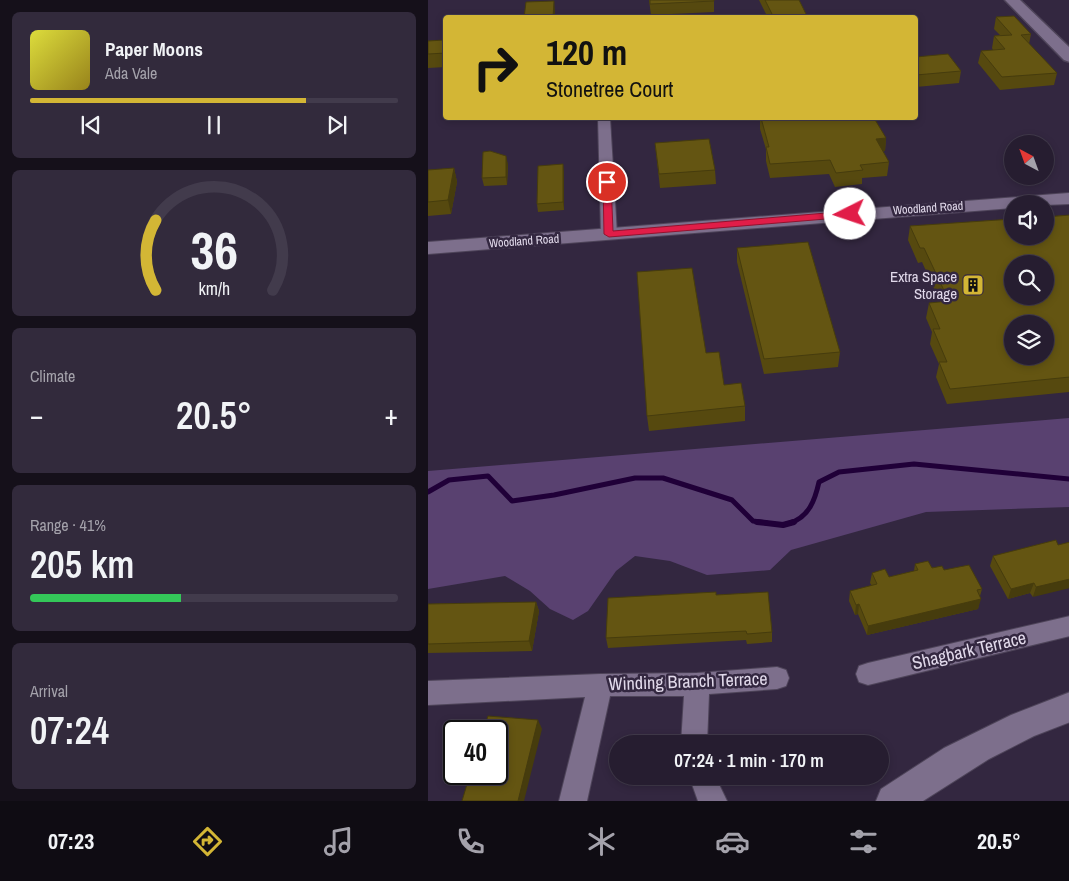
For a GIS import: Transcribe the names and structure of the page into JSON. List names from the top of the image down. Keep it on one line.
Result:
{"streets":{"street":["Woodland Road","Shagbark Terrace","Winding Branch Terrace"]},"places":{"building":["Extra Space Storage"]},"north":"top left","page":{"turn":["120 m","Stonetree Court"],"song":["Paper Moons","Ada Vale"],"tile":["Climate",["Range · 41%","205 km"],["Arrival","07:24"]],"heat":["−","20.5°","+"],"limit":"40","trip":"07:24 · 1 min · 170 m","tabs":["07:23","20.5°"],"gauge":["36","km/h"]}}
